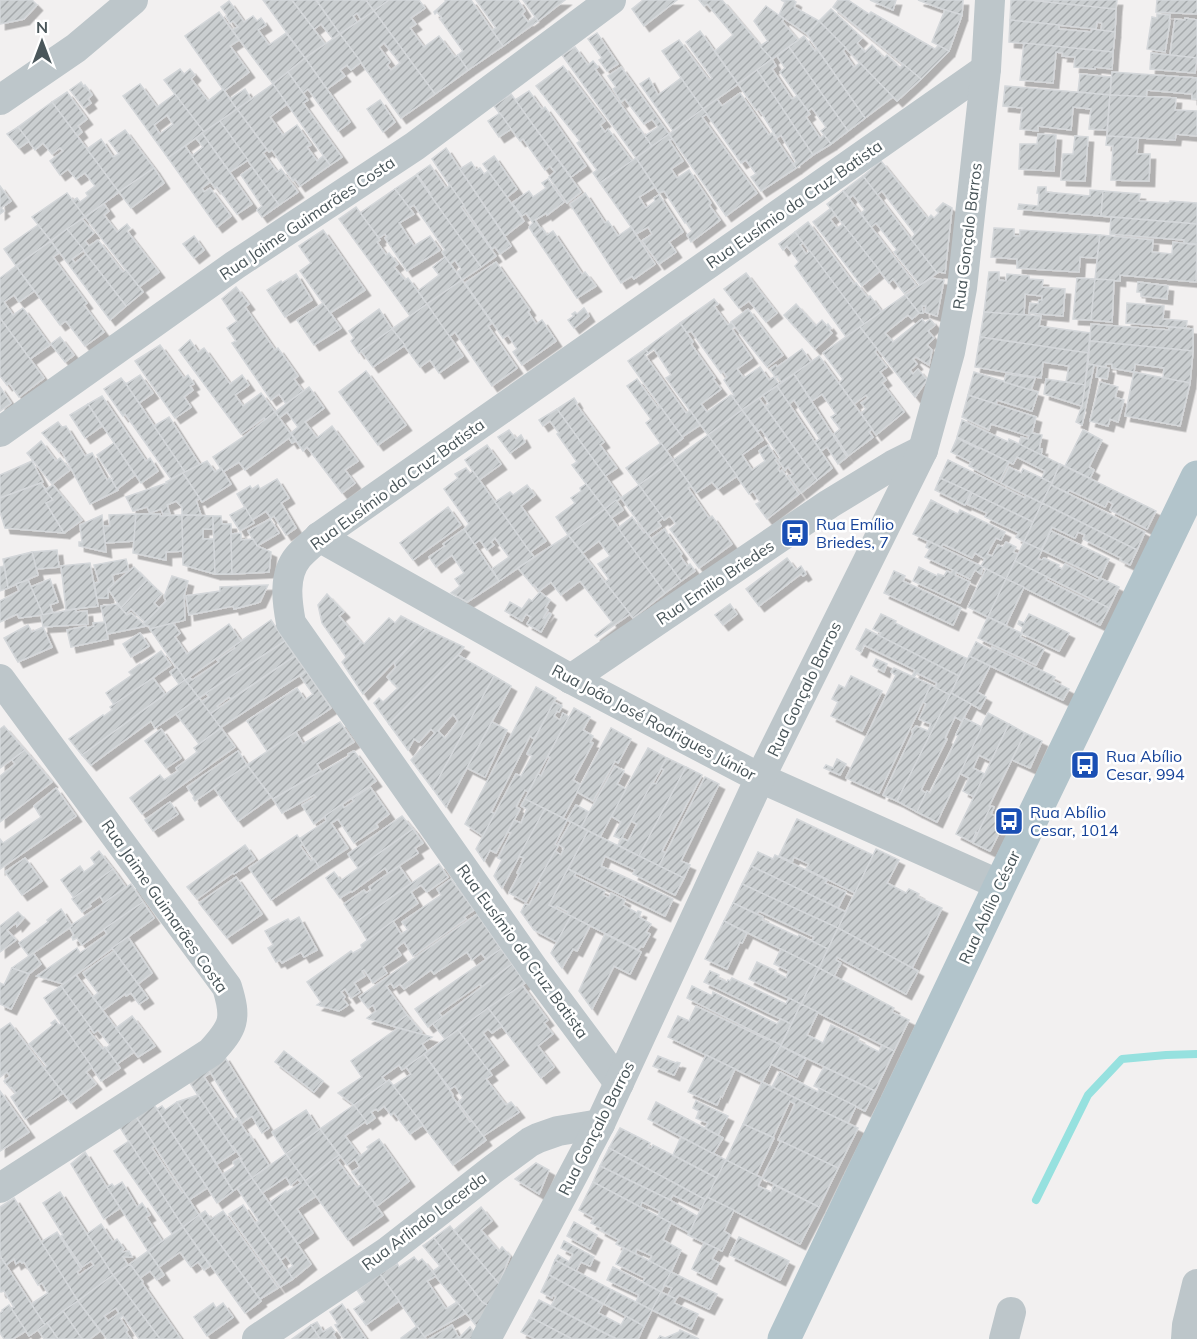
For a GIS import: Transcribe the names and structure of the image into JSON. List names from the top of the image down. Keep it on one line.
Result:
{"streets":{"main road":["Rua Abílio César"],"street":["Rua Eusímio da Cruz Batista","Rua Jaime Guimarães Costa","Rua Gonçalo Barros","Rua Emilio Briedes","Rua João José Rodrigues Júnior","Rua Arlindo Lacerda"]},"crossings":[["Rua Eusímio da Cruz Batista","Rua Gonçalo Barros"],["Rua Eusímio da Cruz Batista","Rua João José Rodrigues Júnior"],["Rua Gonçalo Barros","Rua Emilio Briedes"],["Rua Gonçalo Barros","Rua João José Rodrigues Júnior"],["Rua Gonçalo Barros","Rua Arlindo Lacerda"],["Rua Emilio Briedes","Rua João José Rodrigues Júnior"],["Rua João José Rodrigues Júnior","Rua Abílio César"]],"places":{"bus stop":["Rua Emílio Briedes, 7","Rua Abílio Cesar, 994","Rua Abílio Cesar, 1014"]},"north":"top"}
